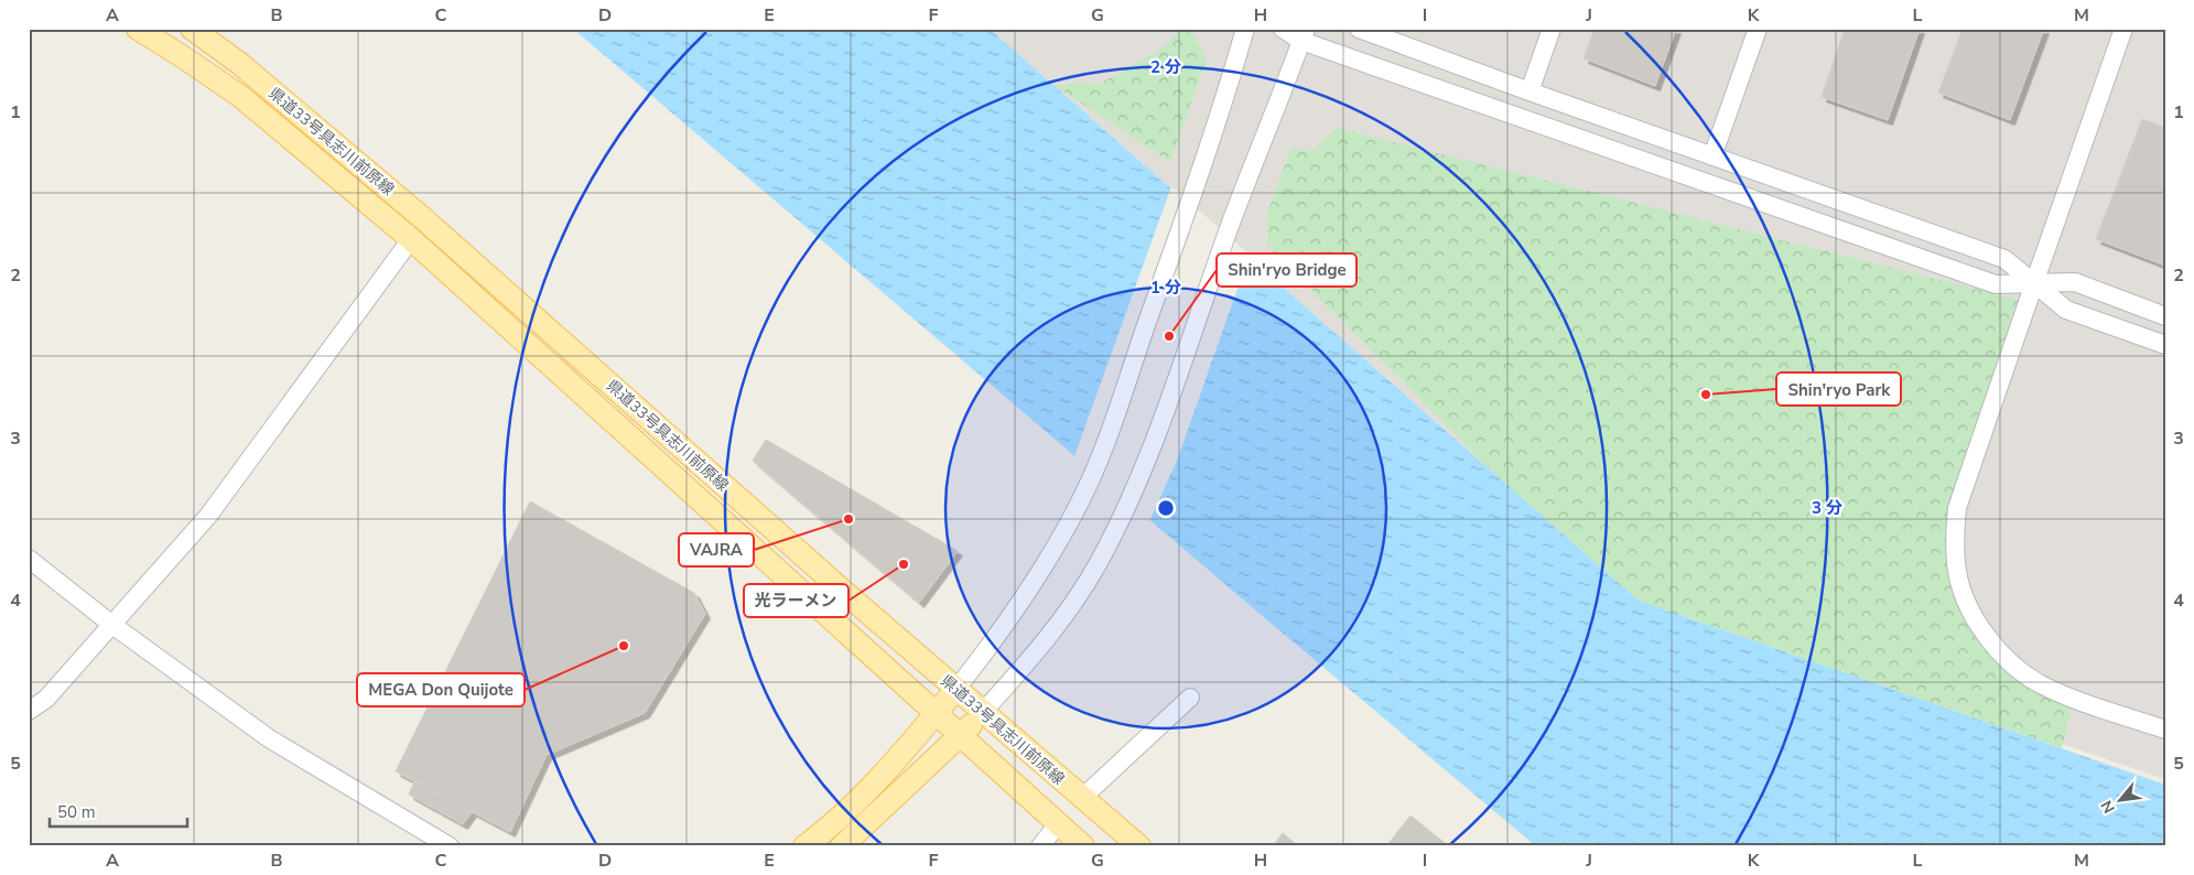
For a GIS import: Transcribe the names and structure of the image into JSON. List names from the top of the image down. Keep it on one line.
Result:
{"streets":{"main road":["県道33号具志川前原線"]},"places":["Shin'ryo Bridge","Shin'ryo Park","VAJRA","光ラーメン","MEGA Don Quijote"],"scale_bar":"50 m","north":"bottom left","grid":{"columns":["A","B","C","D","E","F","G","H","I","J","K","L","M"],"rows":["1","2","3","4","5"]},"rings":["2 分","1 分","3 分"]}
